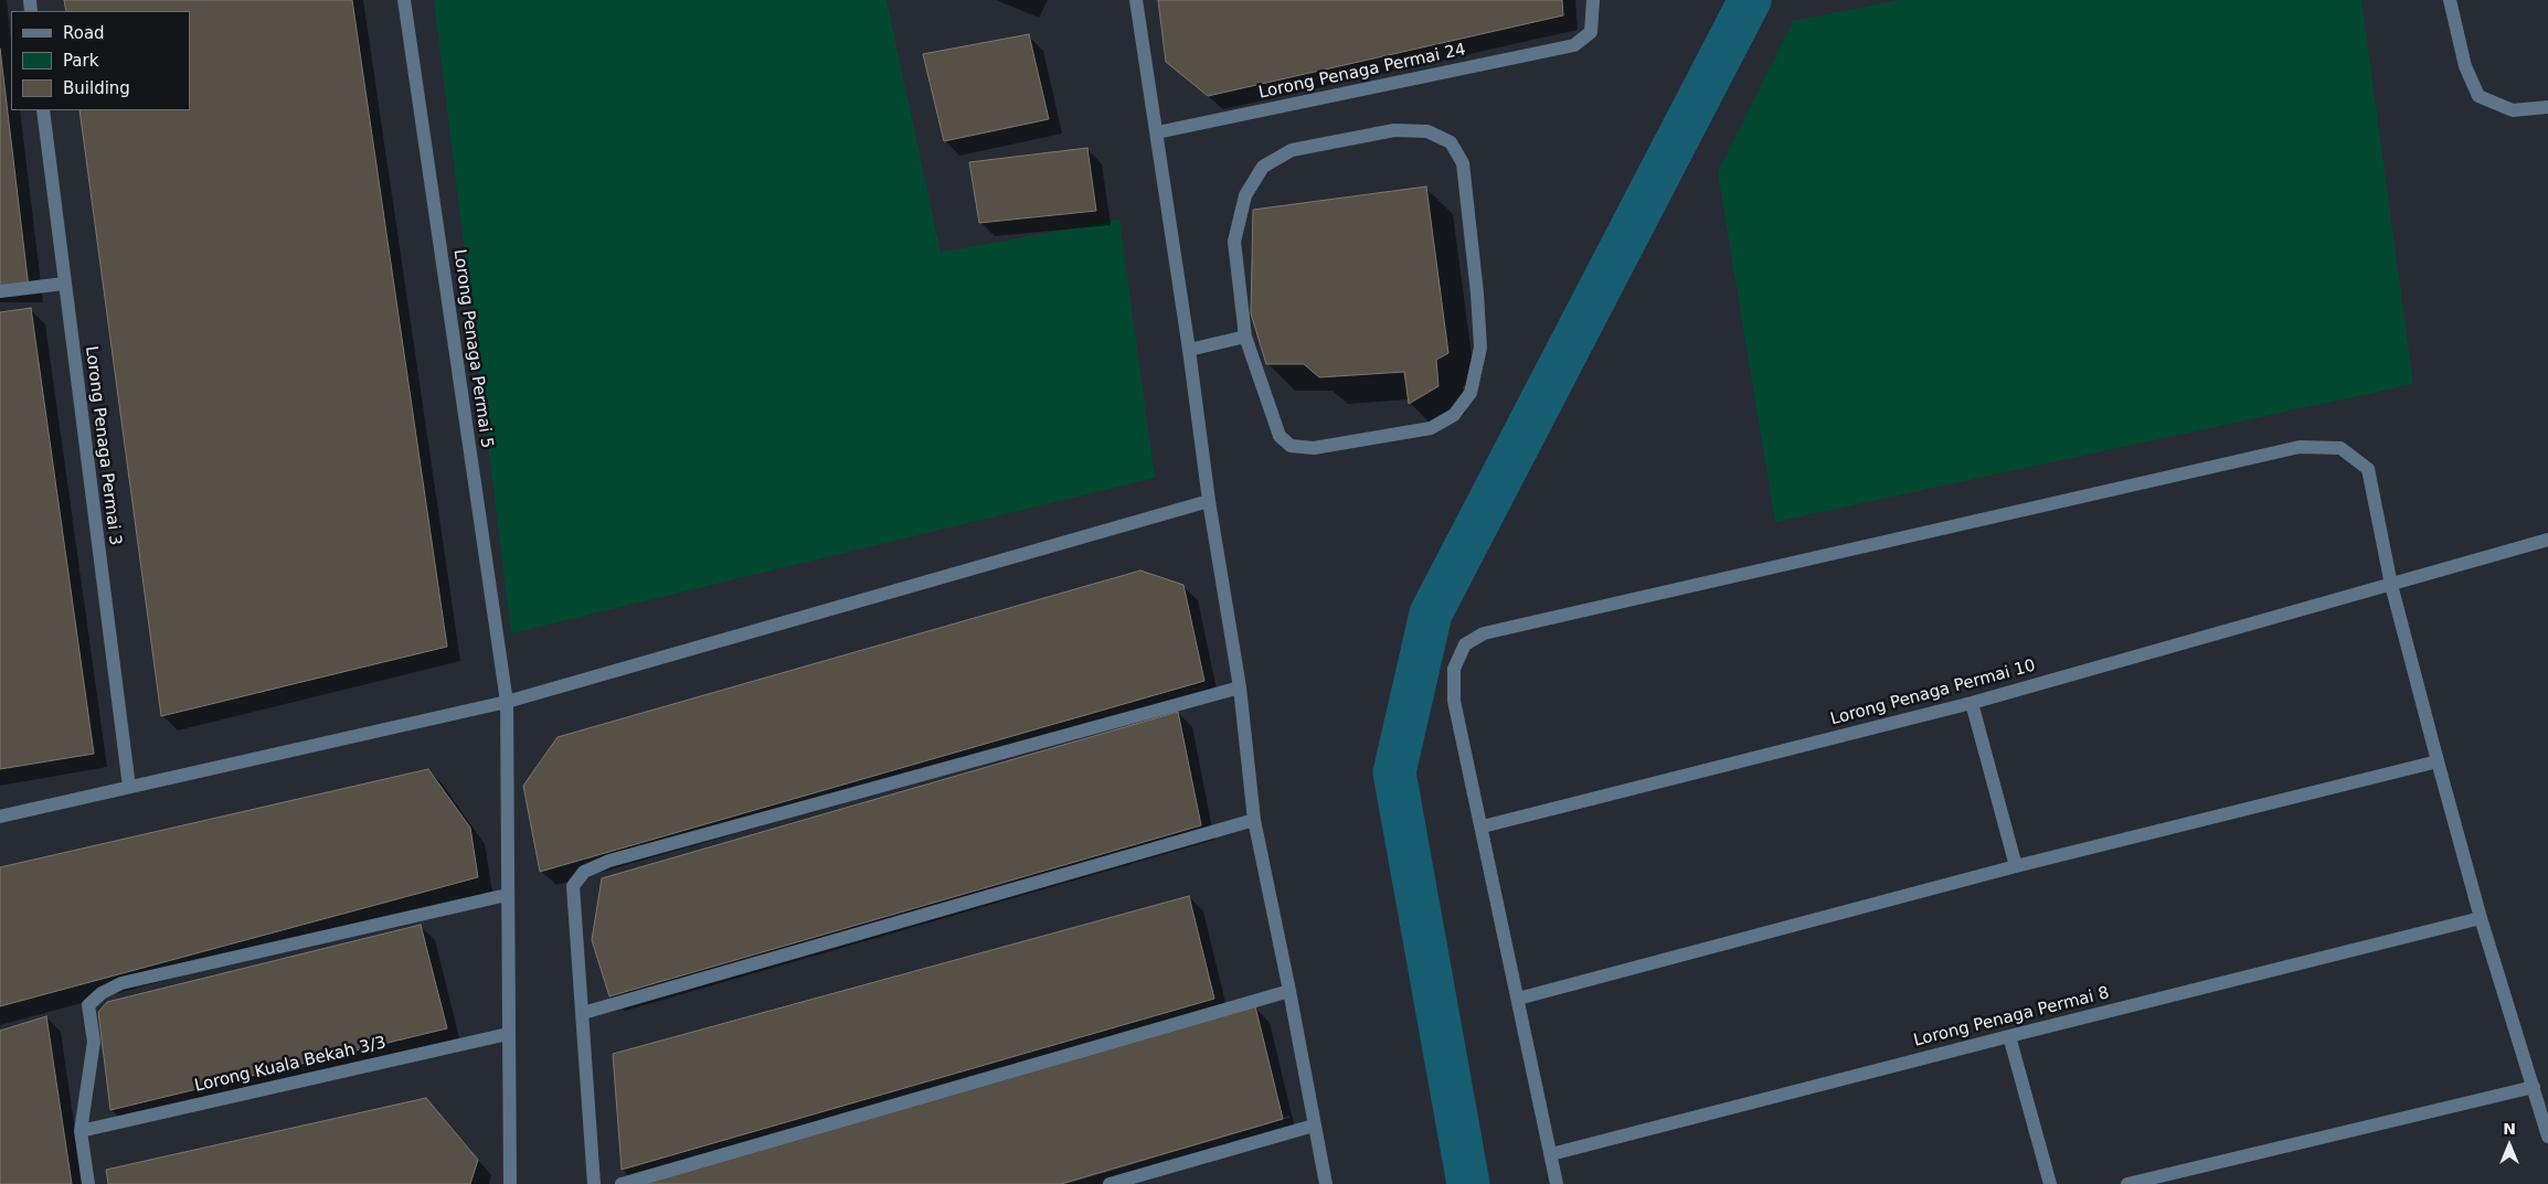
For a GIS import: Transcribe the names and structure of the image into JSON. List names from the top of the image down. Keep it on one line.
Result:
{"streets":{"street":["Lorong Penaga Permai 24","Lorong Penaga Permai 5","Lorong Penaga Permai 3","Lorong Penaga Permai 10","Lorong Penaga Permai 8","Lorong Kuala Bekah 3/3"]},"crossings":[["Lorong Penaga Permai 5","Lorong Kuala Bekah 3/3"]],"legend":["Road","Park","Building"],"north":"top"}
